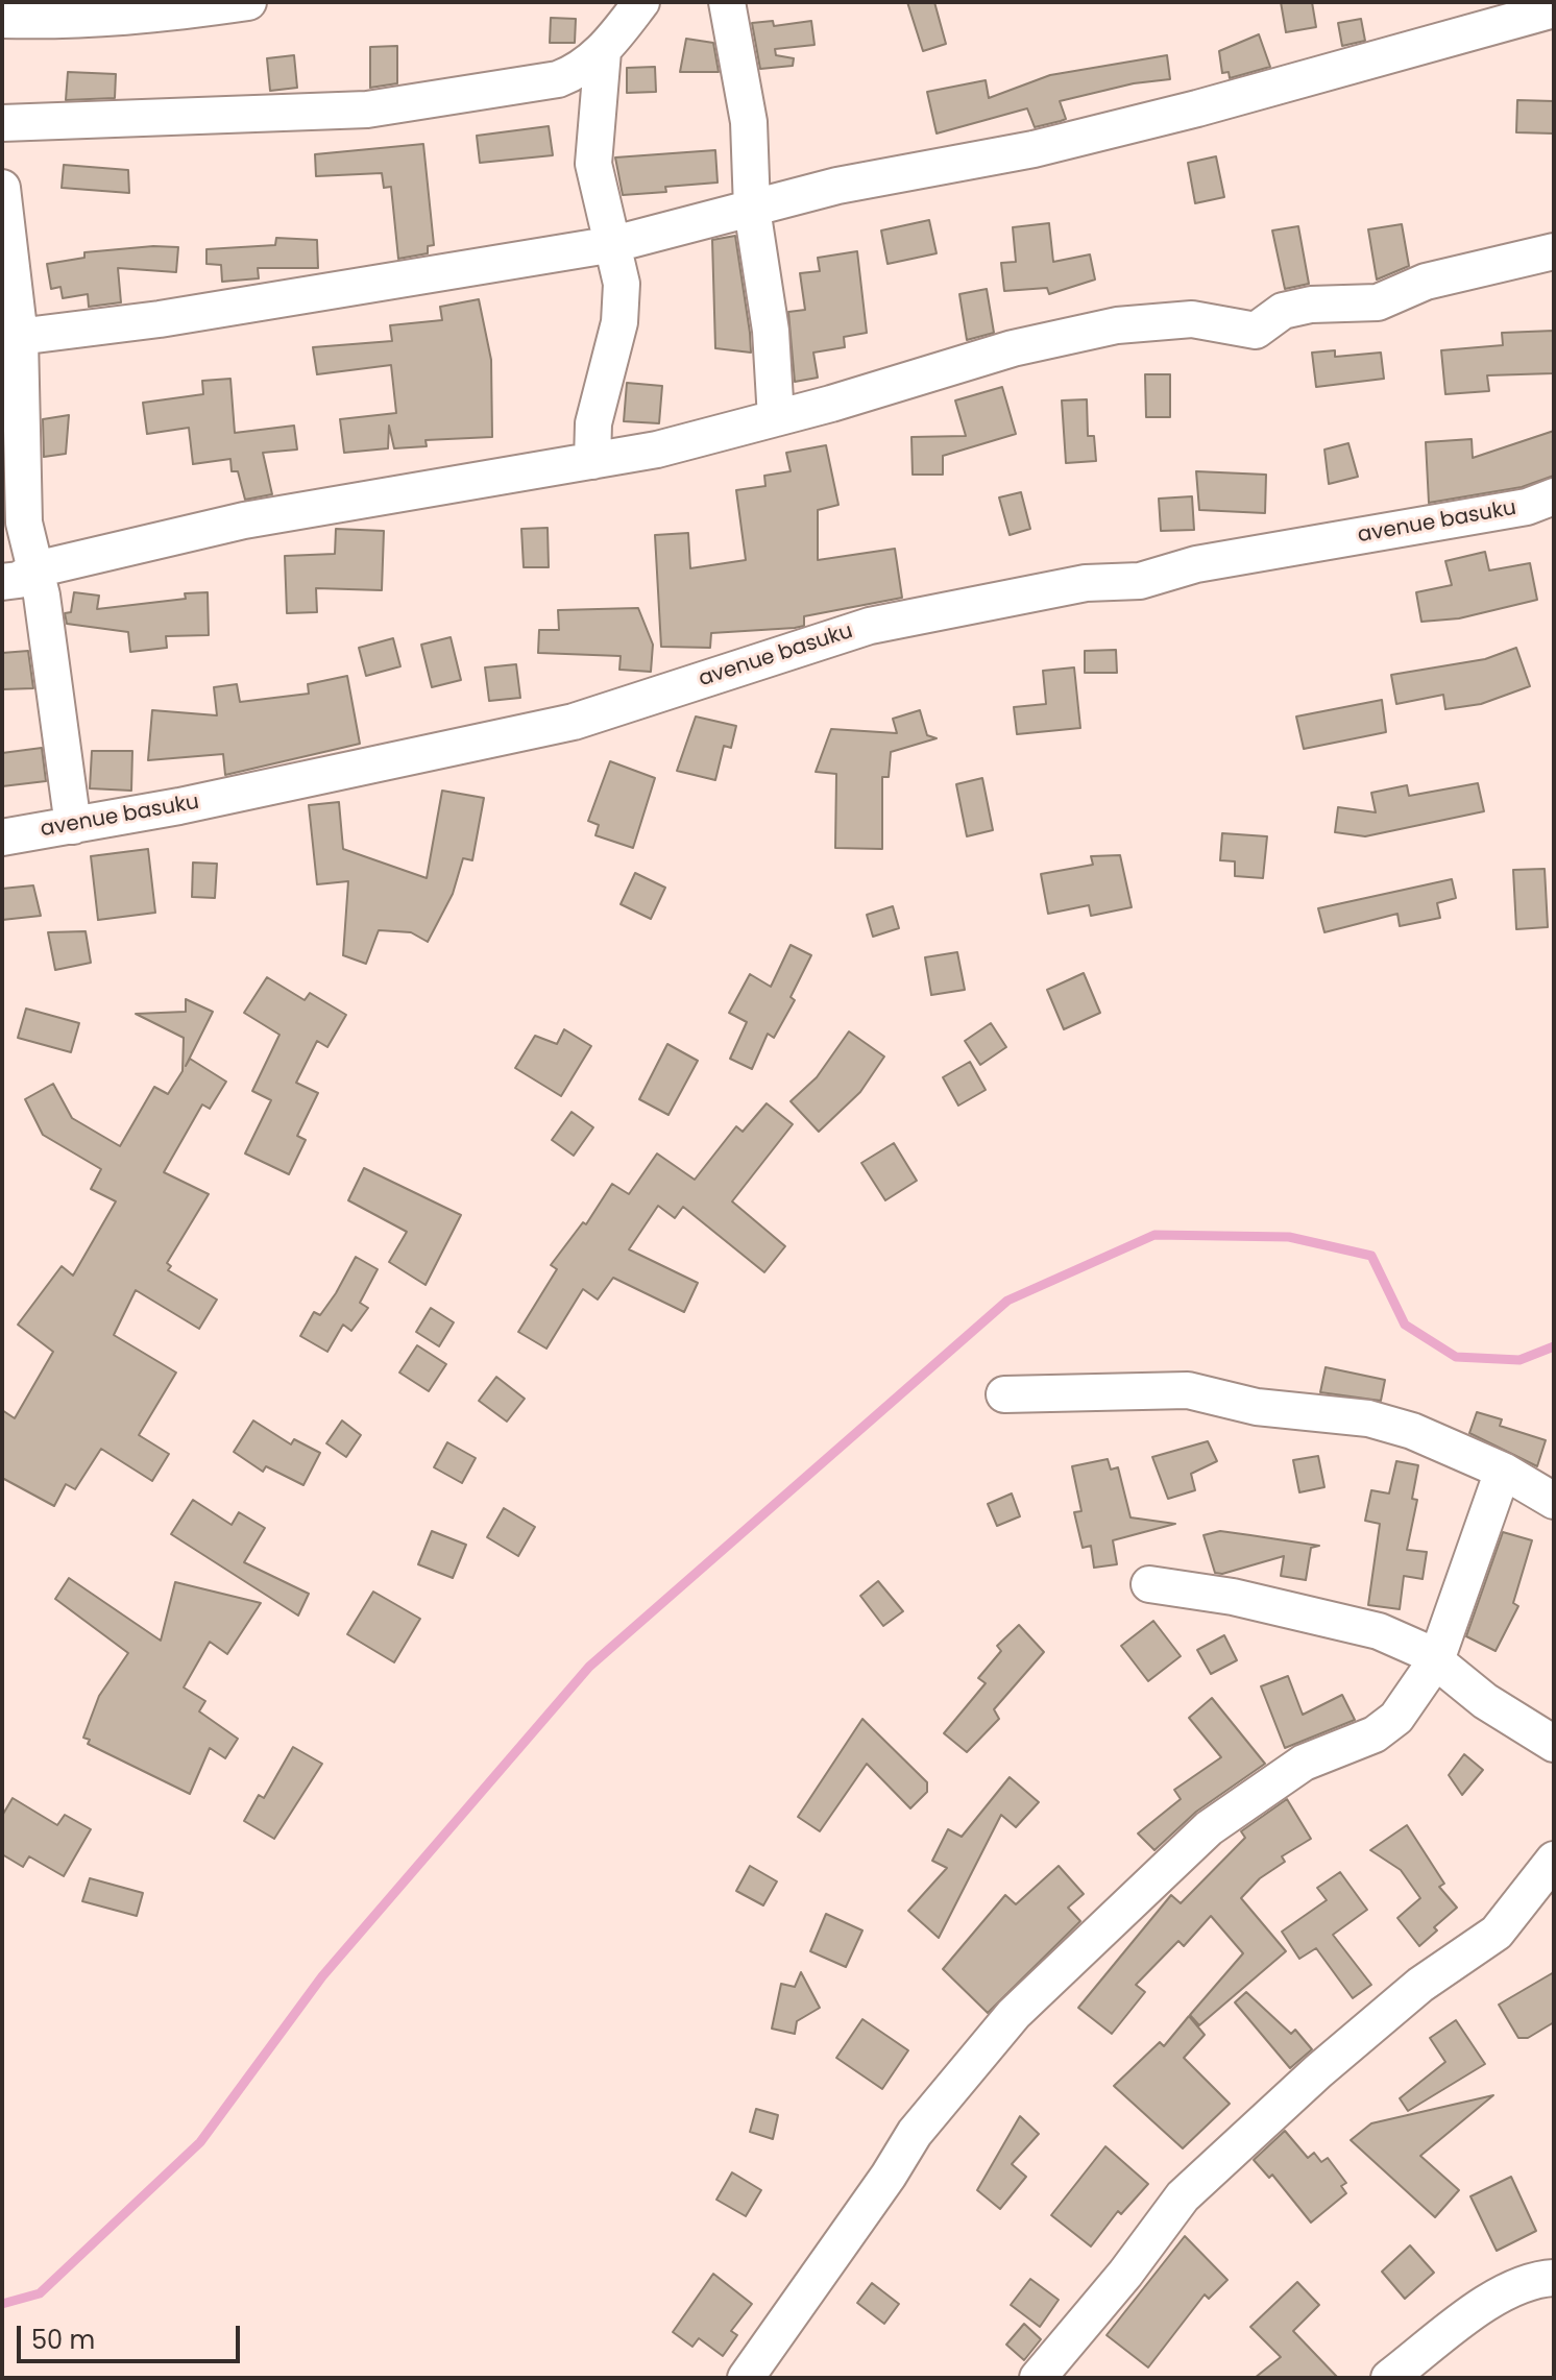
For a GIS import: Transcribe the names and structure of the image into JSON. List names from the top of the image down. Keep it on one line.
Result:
{"streets":{"street":["avenue basuku"]},"scale_bar":"50 m"}
